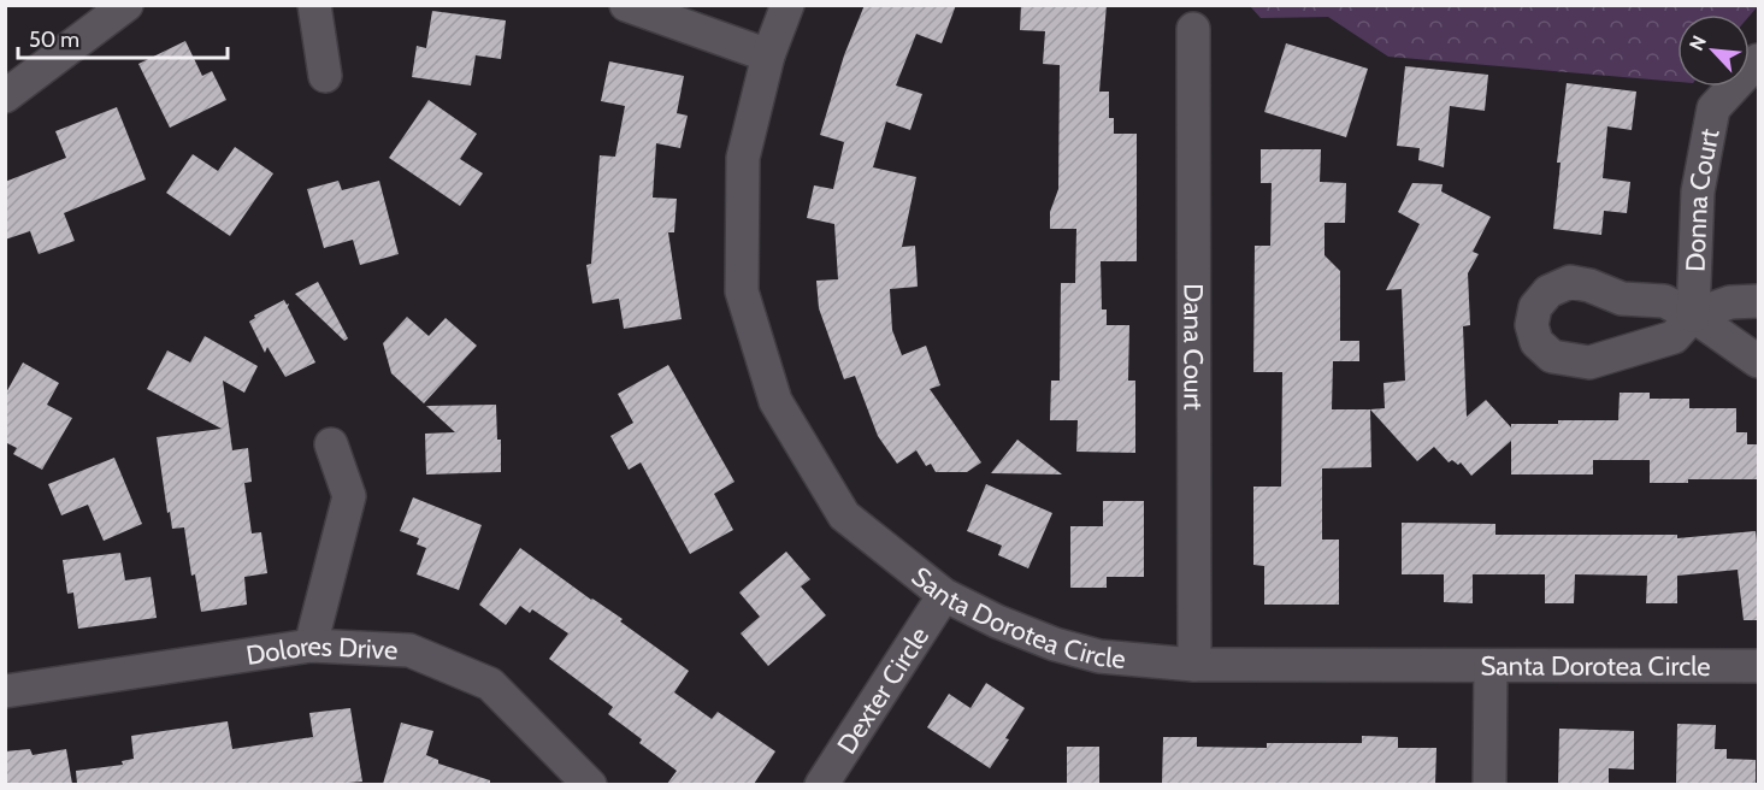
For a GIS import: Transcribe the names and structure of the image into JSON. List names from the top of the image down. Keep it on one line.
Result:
{"streets":{"street":["Donna Court","Dana Court","Santa Dorotea Circle","Dolores Drive","Dexter Circle"]},"crossings":[["Dana Court","Santa Dorotea Circle"],["Santa Dorotea Circle","Dexter Circle"]],"scale_bar":"50 m","north":"top left"}
